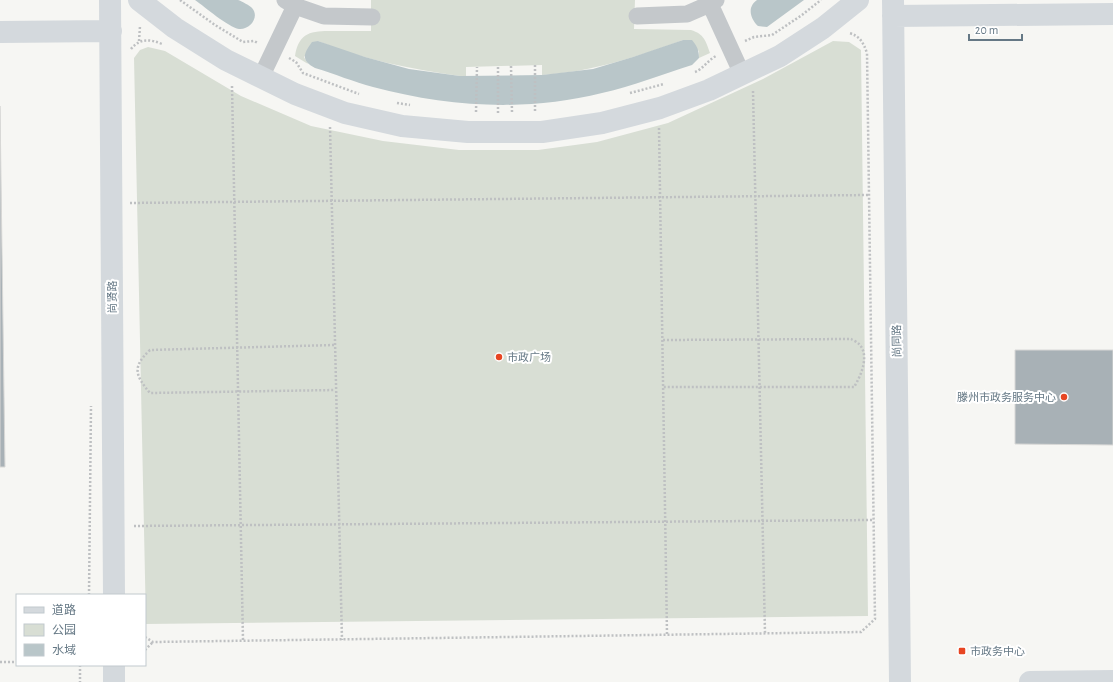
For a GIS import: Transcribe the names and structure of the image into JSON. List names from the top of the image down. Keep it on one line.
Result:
{"streets":{"street":["尚贤路","尚同路"]},"places":{"other":["市政广场","滕州市政务服务中心"],"transit":["市政务中心"]},"legend":["道路","公园","水域"],"scale_bar":"20 m"}
